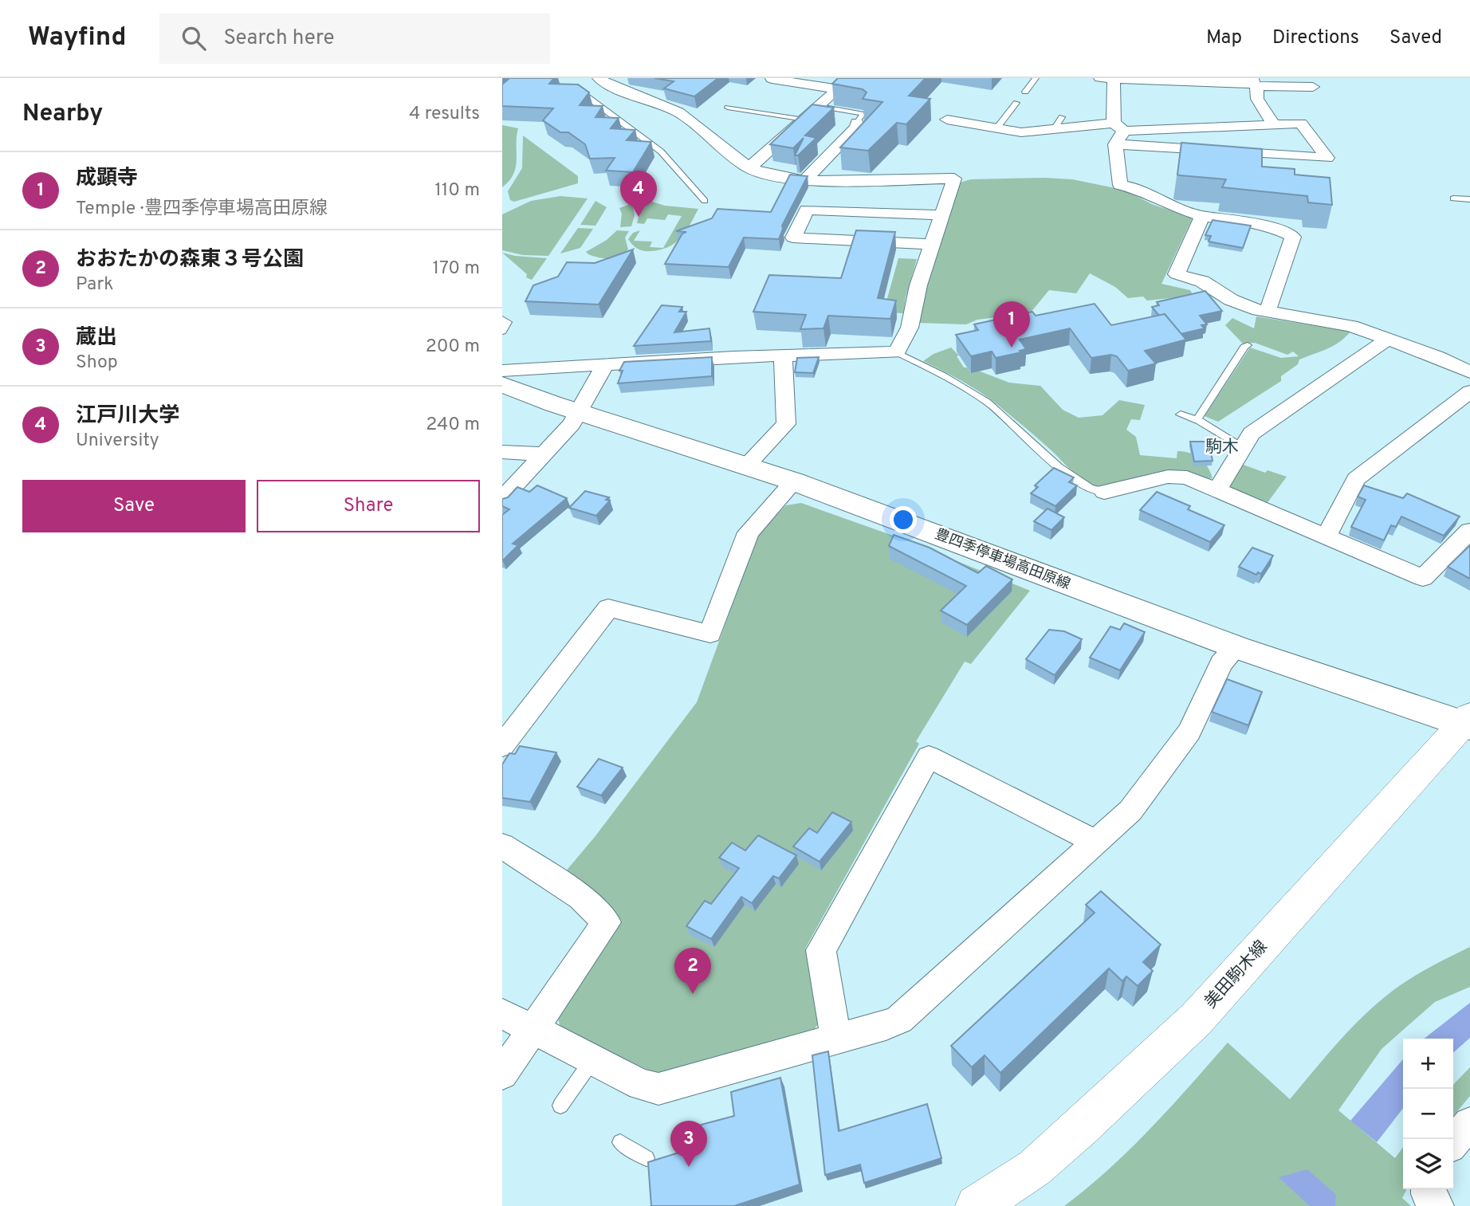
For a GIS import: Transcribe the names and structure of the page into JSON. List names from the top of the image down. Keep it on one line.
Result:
{"streets":{"main road":["豊四季停車場高田原線"],"street":["美田駒木線"]},"crossings":[["豊四季停車場高田原線","美田駒木線"]],"districts":["駒木"],"page":{"header":"Wayfind","search":"Search here","nav":["Map","Directions","Saved"],"heading":["Nearby","4 results"],"list":[{"mark":"1","name":"成顕寺","note":"Temple · 豊四季停車場高田原線","value":"110 m"},{"mark":"2","name":"おおたかの森東３号公園","note":"Park","value":"170 m"},{"mark":"3","name":"蔵出","note":"Shop","value":"200 m"},{"mark":"4","name":"江戸川大学","note":"University","value":"240 m"}],"pins":["4","1","2","3"],"buttons":["Save","Share"],"map_buttons":["+","−"]}}
